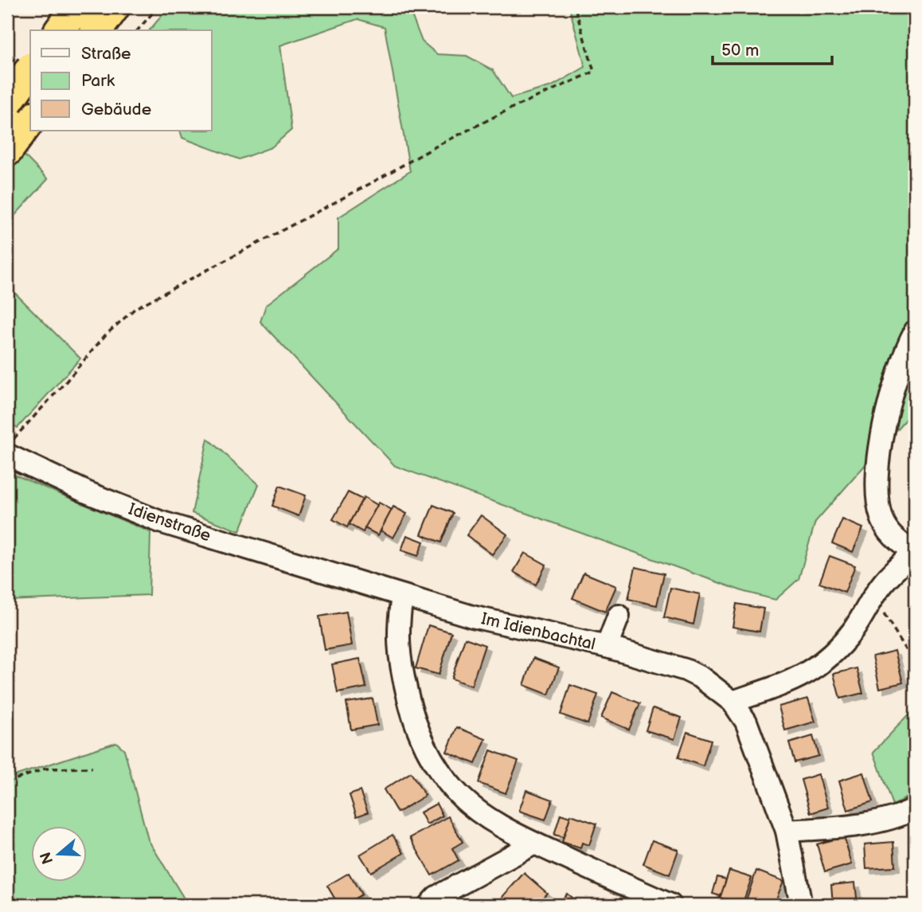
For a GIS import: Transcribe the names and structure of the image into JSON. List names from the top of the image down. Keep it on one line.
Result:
{"streets":{"street":["Idienstraße","Im Idienbachtal"]},"crossings":[["Idienstraße","Im Idienbachtal"]],"legend":["Straße","Park","Gebäude"],"scale_bar":"50 m","north":"left"}
